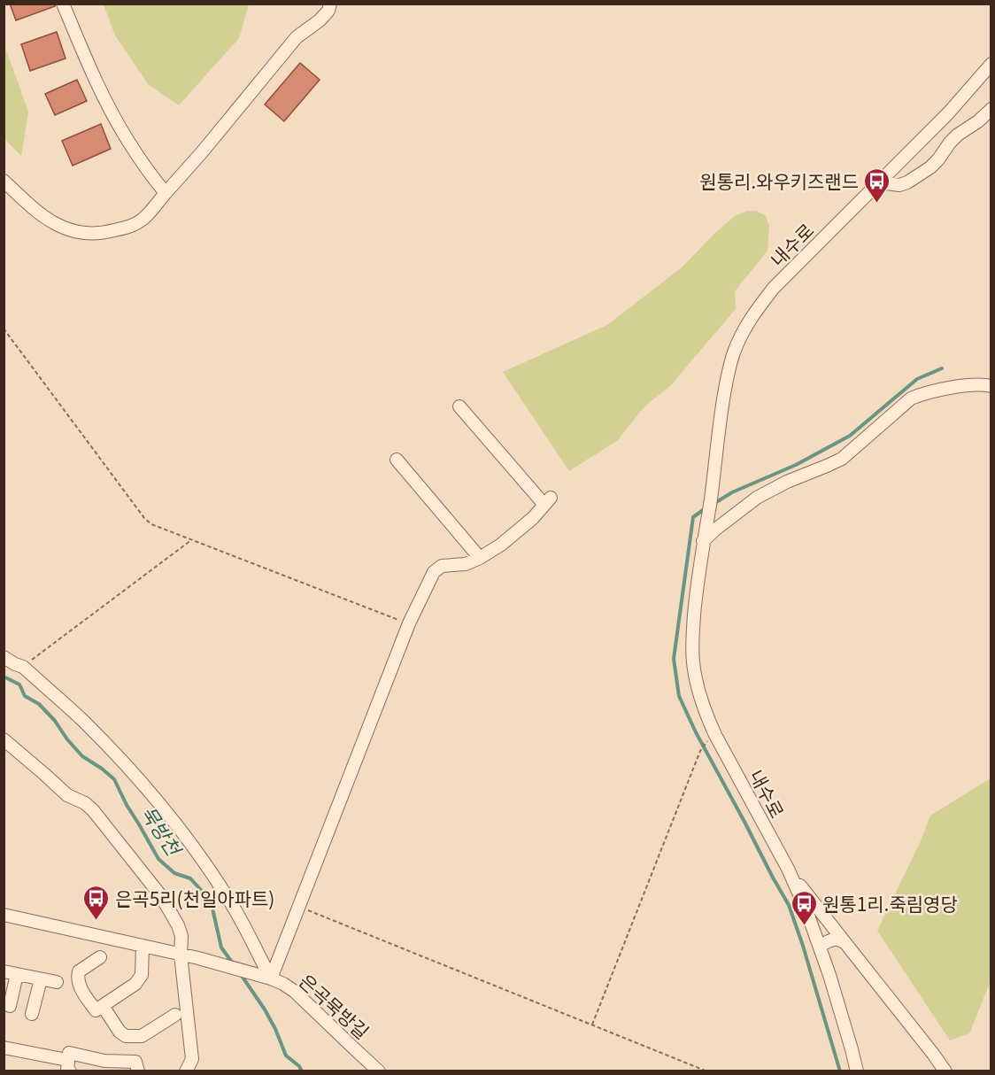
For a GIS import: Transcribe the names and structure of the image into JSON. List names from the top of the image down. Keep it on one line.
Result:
{"streets":{"street":["내수로","은곡묵방길"]},"water":["묵방천"],"places":{"bus stop":["원통리.와우키즈랜드","은곡5리(천일아파트)","원통1리.죽림영당"]}}
